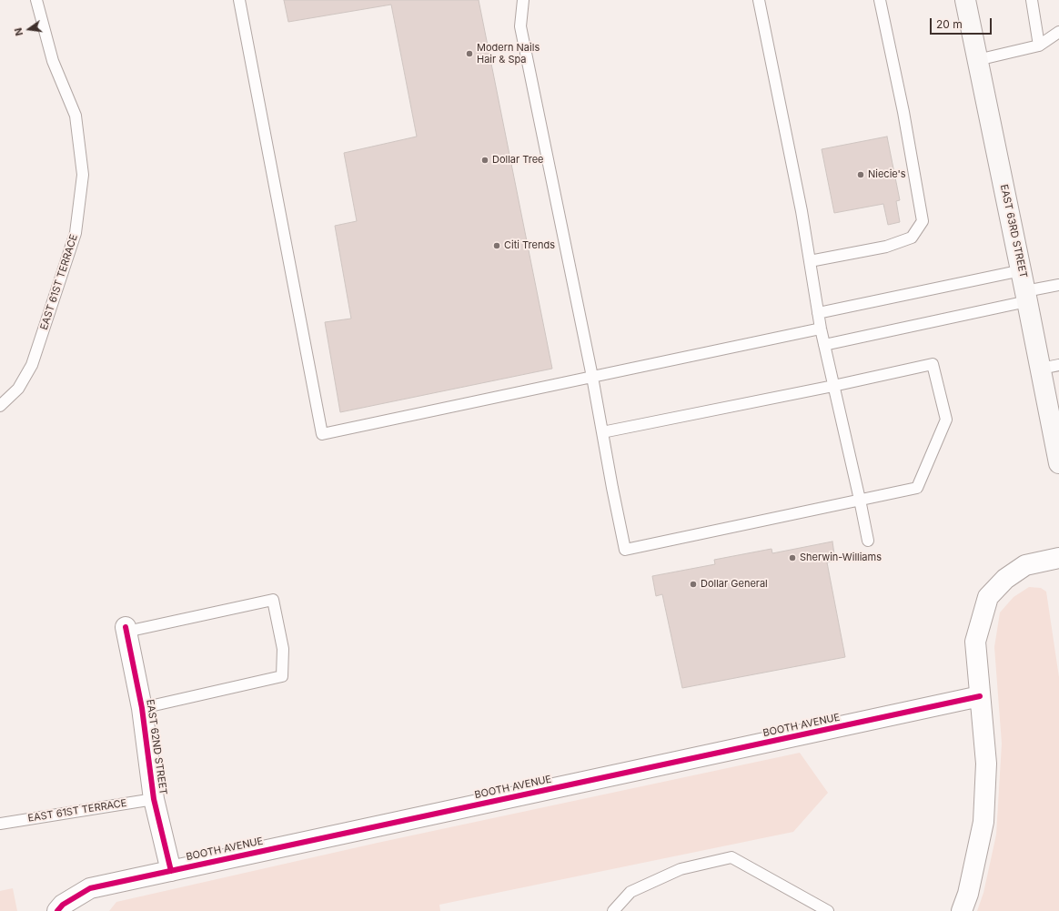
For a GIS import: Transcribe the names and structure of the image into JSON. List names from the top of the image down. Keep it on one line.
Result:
{"streets":{"main road":["EAST 63RD STREET"],"street":["BOOTH AVENUE","EAST 62ND STREET"],"lane":["EAST 61ST TERRACE"]},"crossings":[["EAST 61ST TERRACE","EAST 62ND STREET"],["BOOTH AVENUE","EAST 62ND STREET"]],"places":["Modern Nails Hair & Spa","Dollar Tree","Niecie's","Citi Trends","Sherwin-Williams","Dollar General"],"scale_bar":"20 m","north":"left"}
